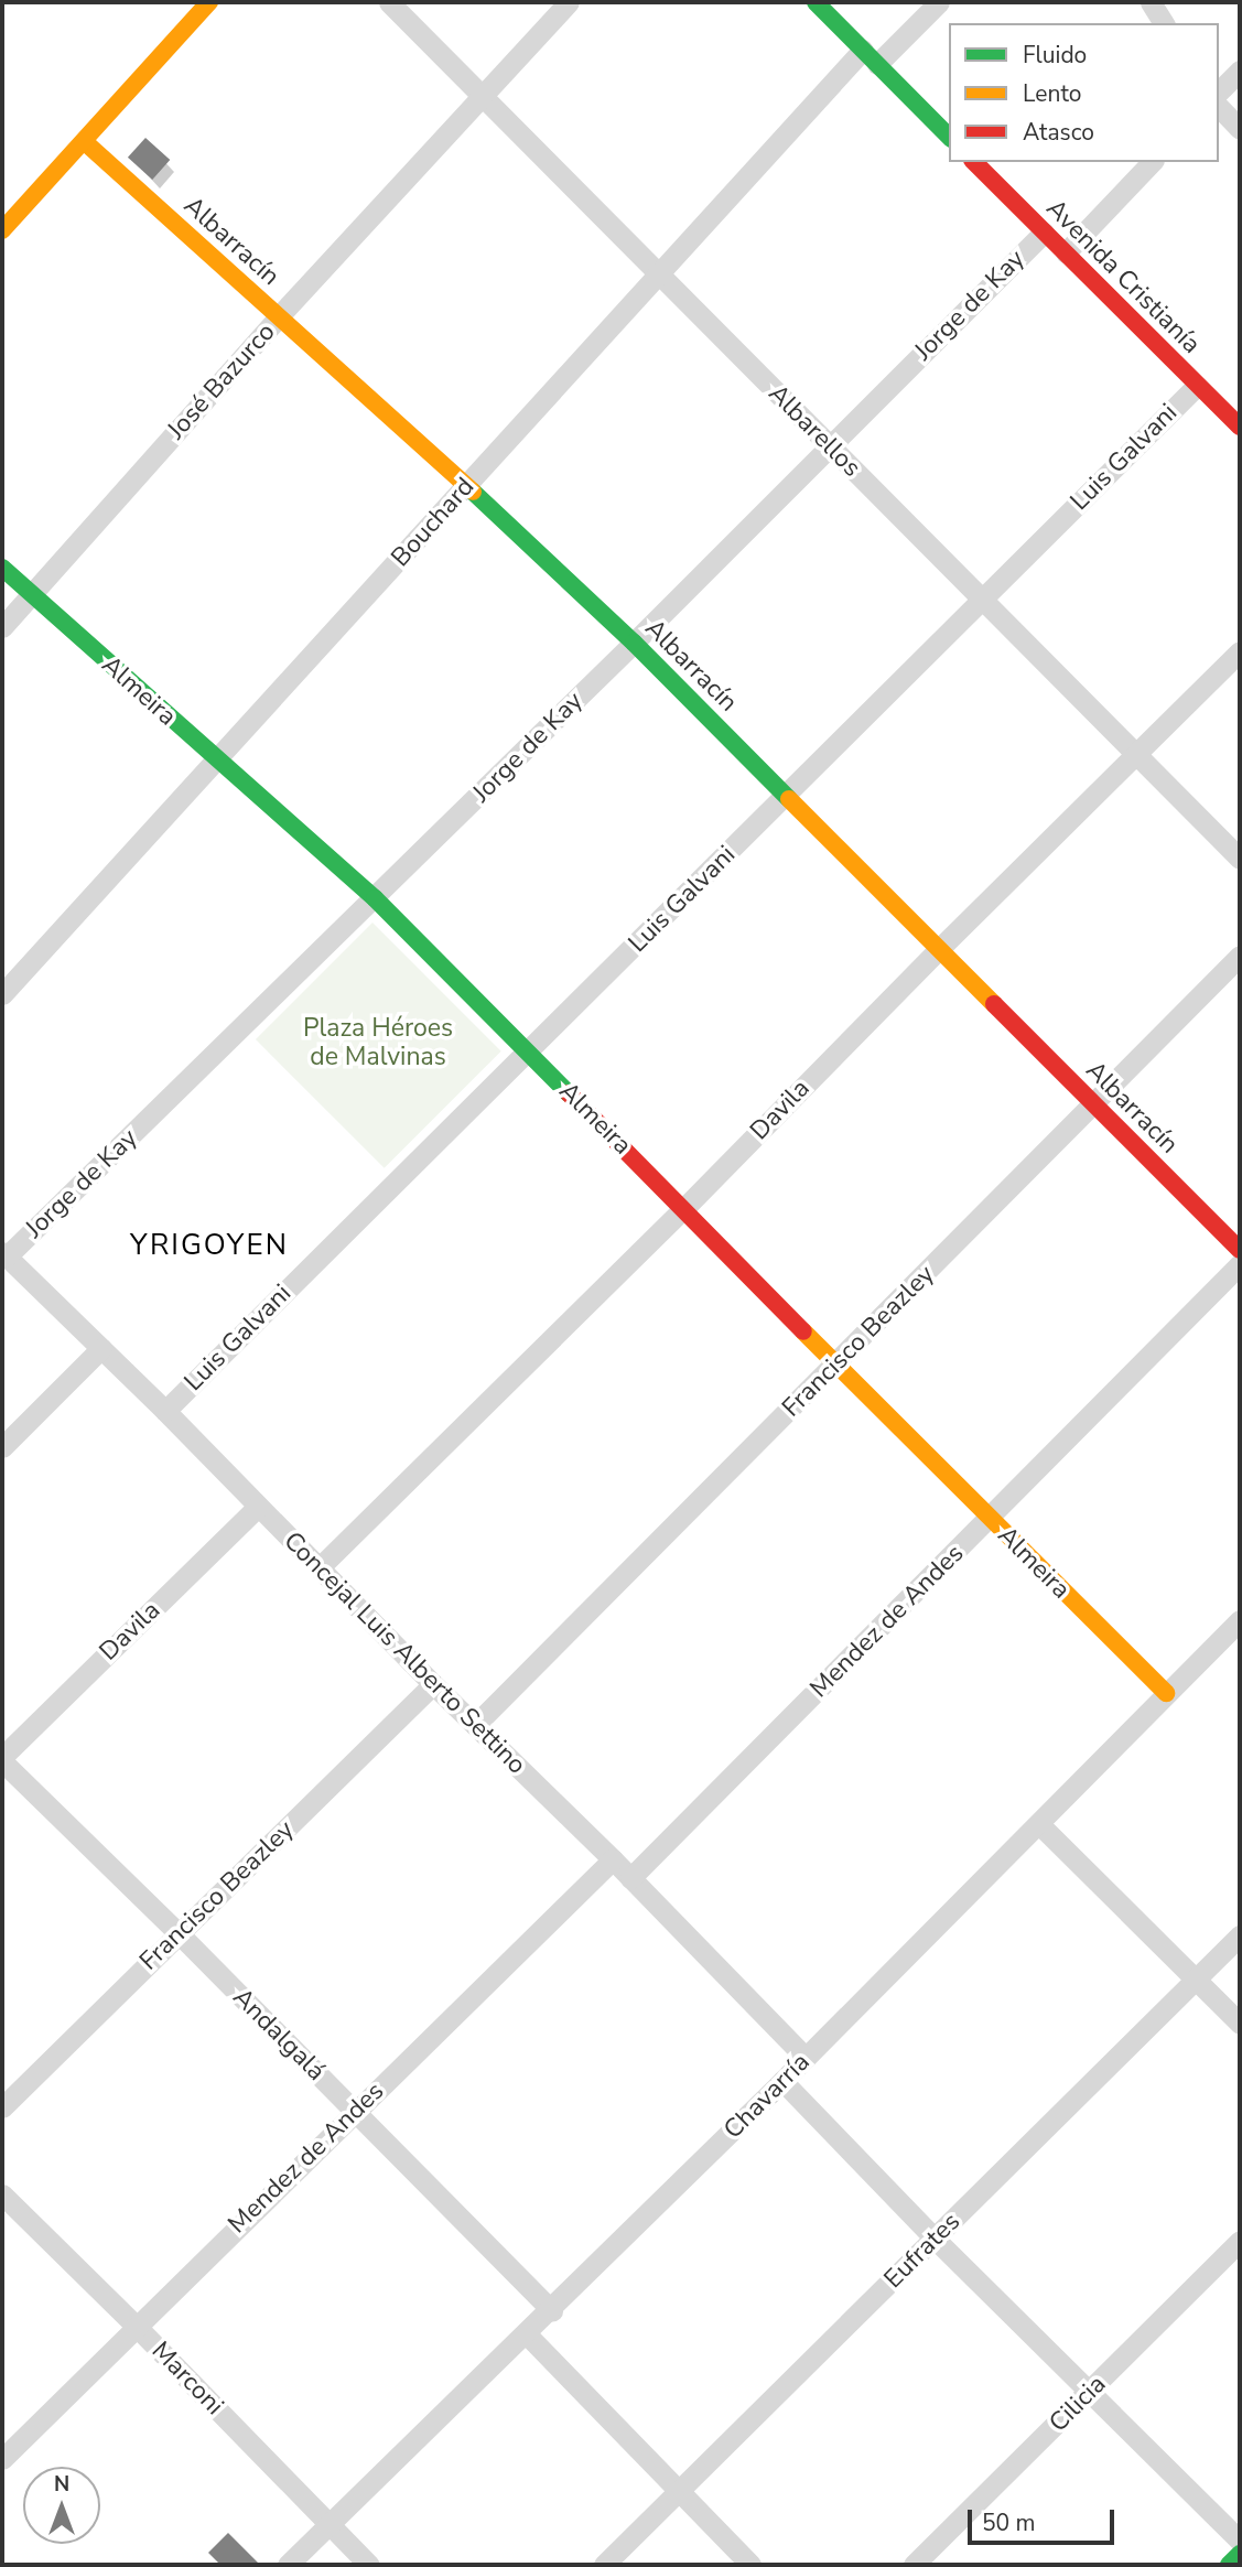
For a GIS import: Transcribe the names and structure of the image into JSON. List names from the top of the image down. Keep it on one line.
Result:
{"streets":{"street":["Albarracín","Avenida Cristianía","Jorge de Kay","José Bazurco","Albarellos","Luis Galvani","Bouchard","Almeira","Davila","Francisco Beazley","Mendez de Andes","Concejal Luis Alberto Settino","Andalgalá","Chavarría","Eufrates","Marconi","Cilicia"]},"crossings":[["Albarracín","Jorge de Kay"],["Albarracín","José Bazurco"],["Albarracín","Luis Galvani"],["Albarracín","Bouchard"],["Albarracín","Davila"],["Albarracín","Francisco Beazley"],["Avenida Cristianía","Jorge de Kay"],["Avenida Cristianía","Luis Galvani"],["Jorge de Kay","Albarellos"],["Jorge de Kay","Almeira"],["Jorge de Kay","Concejal Luis Alberto Settino"],["José Bazurco","Albarellos"],["José Bazurco","Almeira"],["Albarellos","Luis Galvani"],["Albarellos","Bouchard"],["Albarellos","Davila"],["Luis Galvani","Almeira"],["Luis Galvani","Concejal Luis Alberto Settino"],["Bouchard","Almeira"],["Almeira","Davila"],["Almeira","Francisco Beazley"],["Almeira","Mendez de Andes"],["Almeira","Chavarría"],["Davila","Concejal Luis Alberto Settino"],["Davila","Andalgalá"],["Francisco Beazley","Concejal Luis Alberto Settino"],["Francisco Beazley","Andalgalá"],["Mendez de Andes","Concejal Luis Alberto Settino"],["Mendez de Andes","Andalgalá"],["Mendez de Andes","Marconi"],["Concejal Luis Alberto Settino","Chavarría"],["Andalgalá","Chavarría"],["Chavarría","Marconi"]],"districts":["YRIGOYEN"],"parks":["Plaza Héroes de Malvinas"],"legend":["Fluido","Lento","Atasco"],"scale_bar":"50 m","north":"top"}
